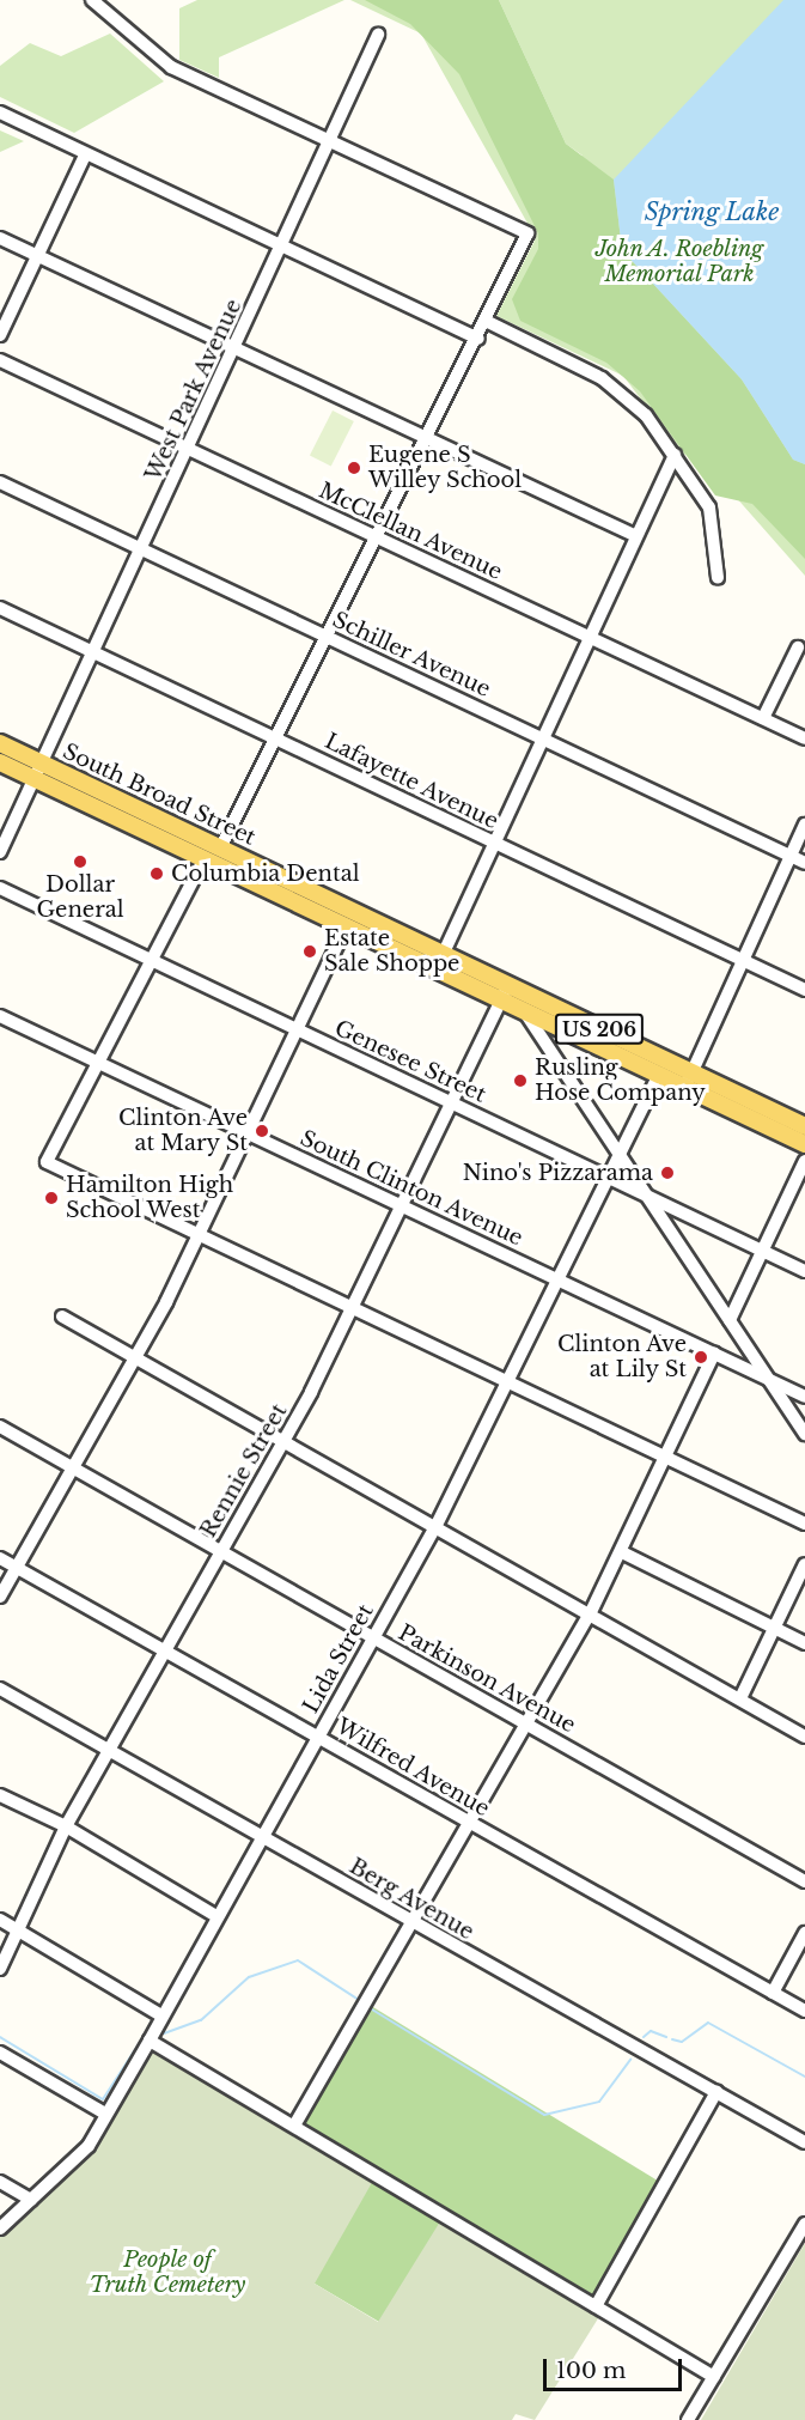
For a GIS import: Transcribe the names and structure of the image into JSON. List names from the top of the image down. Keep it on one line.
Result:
{"streets":{"main road":["South Broad Street","US 206"],"street":["West Park Avenue","McClellan Avenue","Schiller Avenue","Lafayette Avenue","Genesee Street","South Clinton Avenue","Rennie Street","Lida Street","Parkinson Avenue","Wilfred Avenue","Berg Avenue"]},"crossings":[["West Park Avenue","McClellan Avenue"],["West Park Avenue","Schiller Avenue"],["West Park Avenue","Lafayette Avenue"],["West Park Avenue","South Broad Street"],["South Broad Street","Rennie Street"],["South Broad Street","Lida Street"],["Genesee Street","Rennie Street"],["Genesee Street","Lida Street"],["South Clinton Avenue","Rennie Street"],["South Clinton Avenue","Lida Street"],["Rennie Street","Parkinson Avenue"],["Rennie Street","Wilfred Avenue"],["Rennie Street","Berg Avenue"],["Lida Street","Parkinson Avenue"],["Lida Street","Wilfred Avenue"],["Lida Street","Berg Avenue"]],"water":["Spring Lake"],"parks":["John A. Roebling Memorial Park","People of Truth Cemetery"],"places":["Eugene S Willey School","Dollar General","Columbia Dental","Estate Sale Shoppe","Rusling Hose Company","Clinton Ave at Mary St","Nino's Pizzarama","Hamilton High School West","Clinton Ave at Lily St"],"scale_bar":"100 m"}
